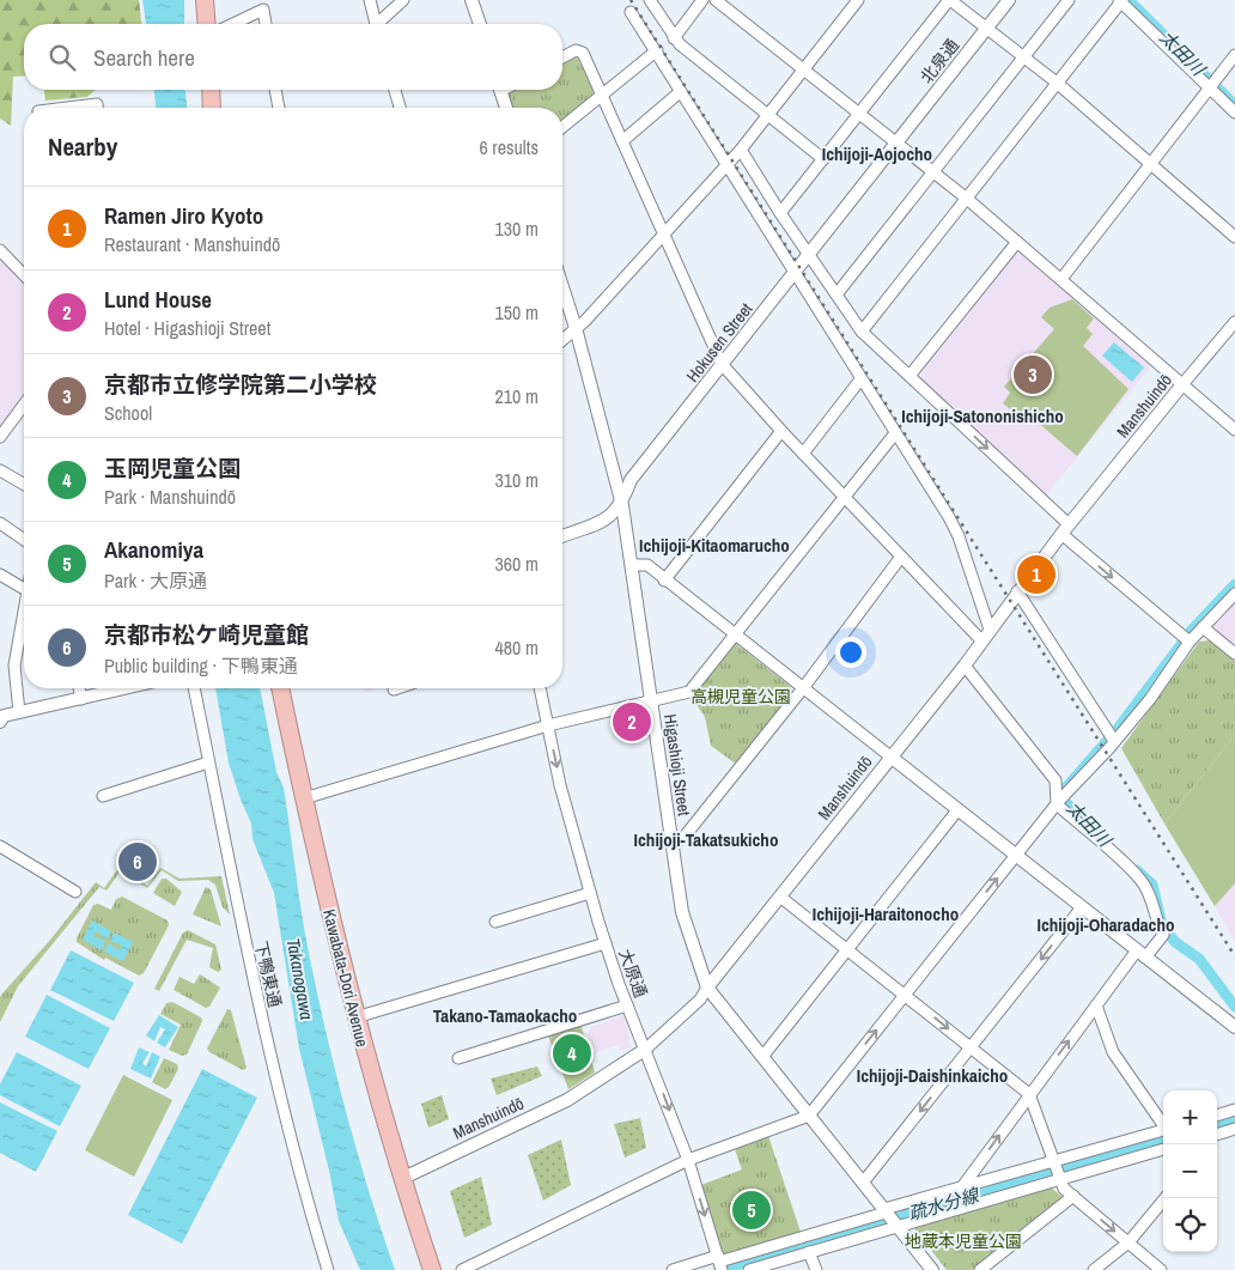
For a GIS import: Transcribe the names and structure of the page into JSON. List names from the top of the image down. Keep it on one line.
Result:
{"streets":{"highway":["Kawabata-Dori Avenue"],"street":["北泉通","Hokusen Street","Manshuindō","Higashioji Street","大原通","下鴨東通"]},"crossings":[["北泉通","Hokusen Street"],["Hokusen Street","Higashioji Street"],["Manshuindō","Higashioji Street"],["Manshuindō","大原通"],["Manshuindō","Kawabata-Dori Avenue"]],"one_way":["大原通"],"districts":["Ichijoji-Aojocho","Ichijoji-Satononishicho","Ichijoji-Kitaomarucho","Ichijoji-Takatsukicho","Ichijoji-Haraitonocho","Ichijoji-Oharadacho","Takano-Tamaokacho","Ichijoji-Daishinkaicho"],"water":["太田川","Takanogawa","疏水分線"],"parks":["高槻児童公園","地蔵本児童公園"],"page":{"search":"Search here","heading":["Nearby","6 results"],"list":[{"mark":"1","name":"Ramen Jiro Kyoto","note":"Restaurant · Manshuindō","value":"130 m"},{"mark":"2","name":"Lund House","note":"Hotel · Higashioji Street","value":"150 m"},{"mark":"3","name":"京都市立修学院第二小学校","note":"School","value":"210 m"},{"mark":"4","name":"玉岡児童公園","note":"Park · Manshuindō","value":"310 m"},{"mark":"5","name":"Akanomiya","note":"Park · 大原通","value":"360 m"},{"mark":"6","name":"京都市松ケ崎児童館","note":"Public building · 下鴨東通","value":"480 m"}],"pins":["3","1","2","6","4","5"],"map_buttons":["+","−"]}}
